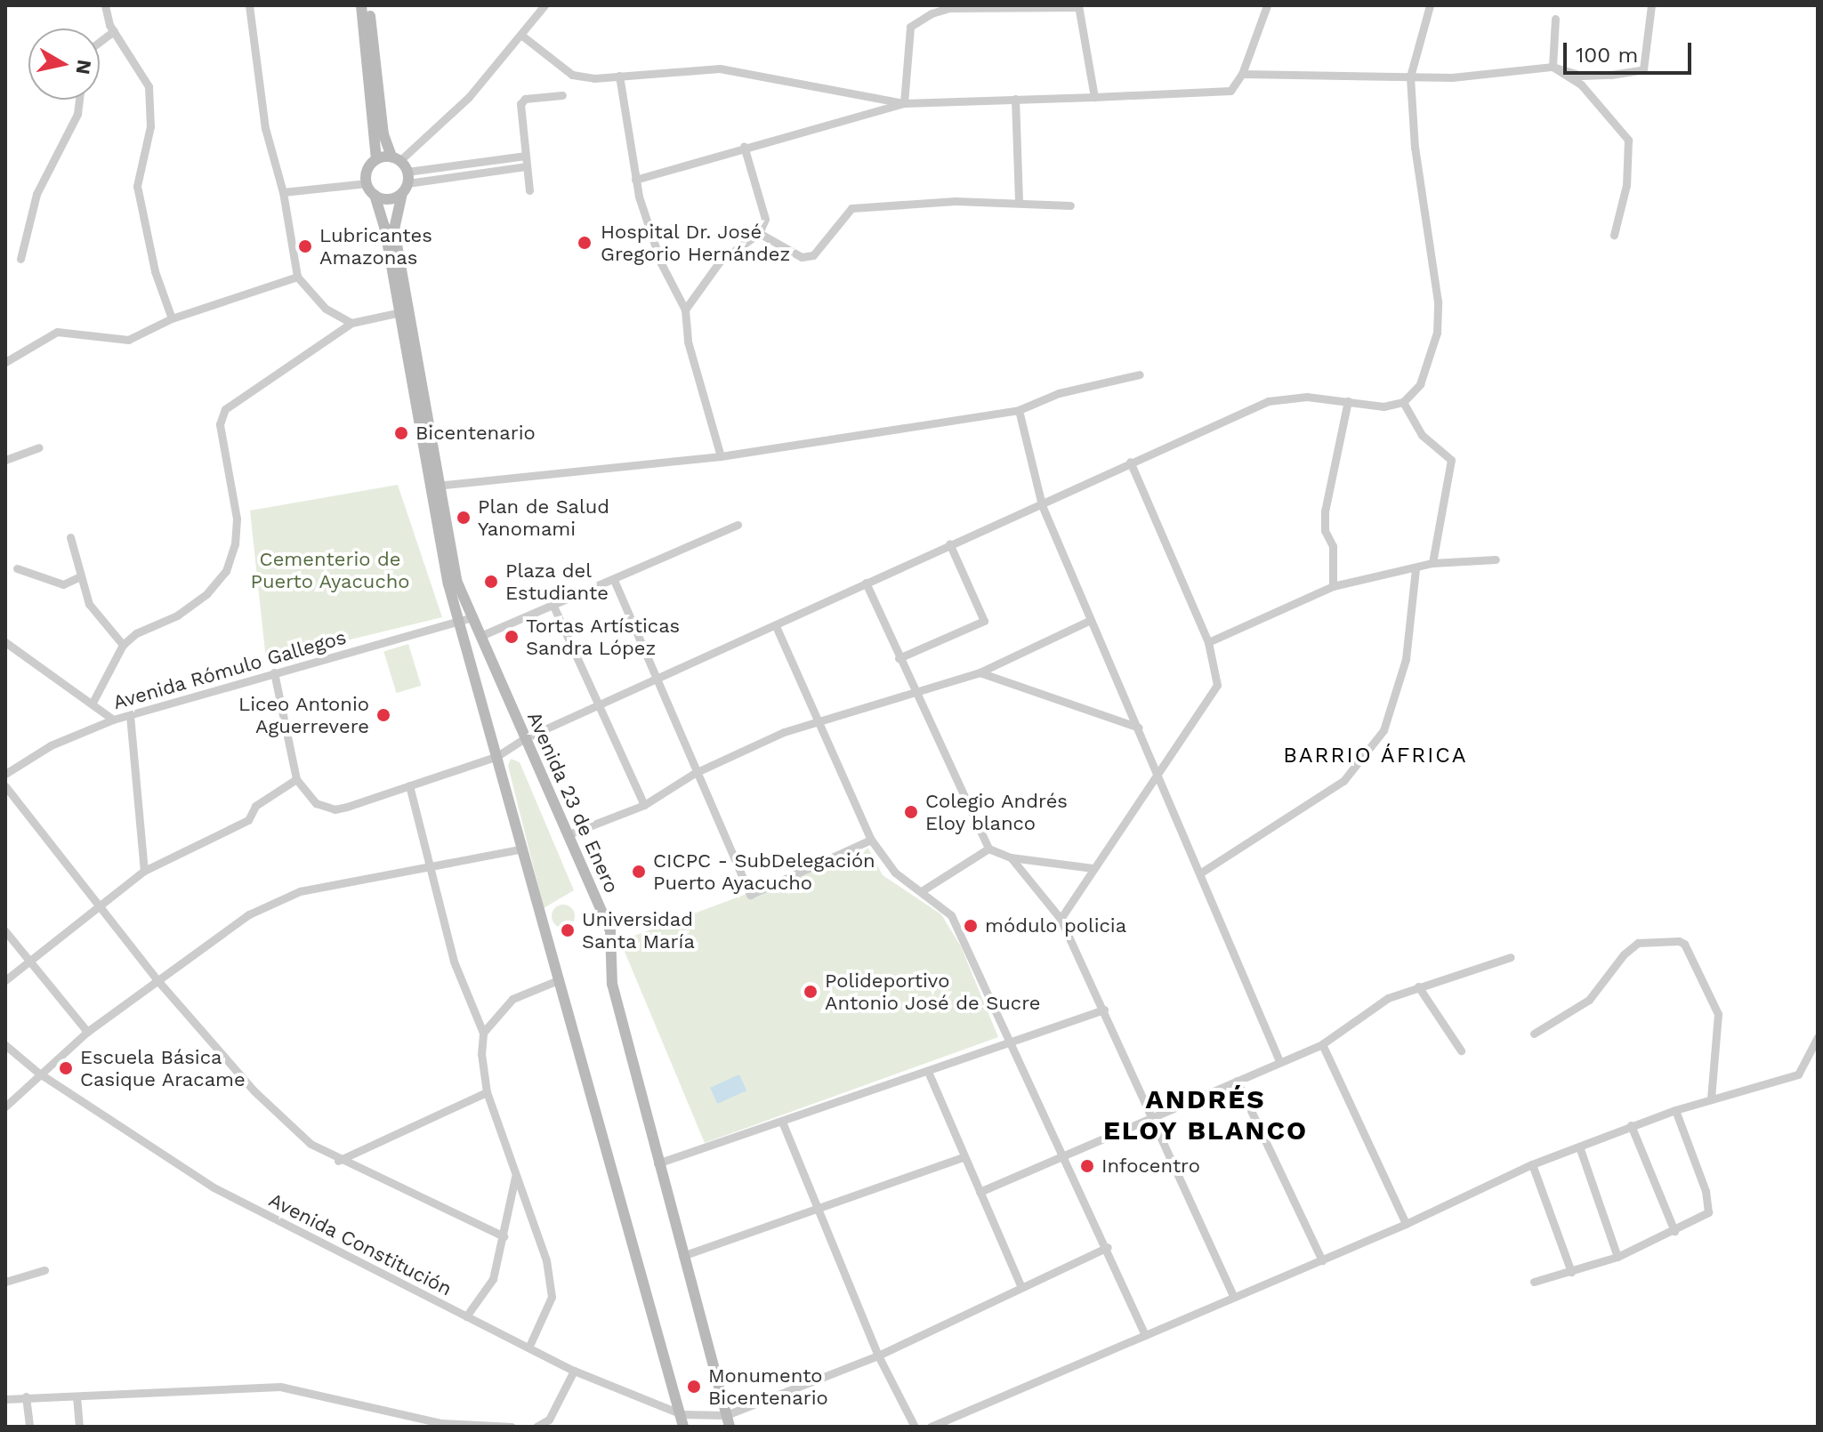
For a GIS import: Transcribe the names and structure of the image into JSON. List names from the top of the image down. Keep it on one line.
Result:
{"streets":{"main road":["Avenida 23 de Enero"],"street":["Avenida Rómulo Gallegos","Avenida Constitución"]},"crossings":[["Avenida Rómulo Gallegos","Avenida 23 de Enero"],["Avenida 23 de Enero","Avenida Constitución"]],"districts":["BARRIO ÁFRICA","ANDRÉS ELOY BLANCO"],"parks":["Cementerio de Puerto Ayacucho"],"places":["Hospital Dr. José Gregorio Hernández","Lubricantes Amazonas","Bicentenario","Plan de Salud Yanomami","Plaza del Estudiante","Tortas Artísticas Sandra López","Liceo Antonio Aguerrevere","Colegio Andrés Eloy blanco","CICPC - SubDelegación Puerto Ayacucho","módulo policia","Universidad Santa María","Polideportivo Antonio José de Sucre","Escuela Básica Casique Aracame","Infocentro","Monumento Bicentenario"],"scale_bar":"100 m","north":"right"}
